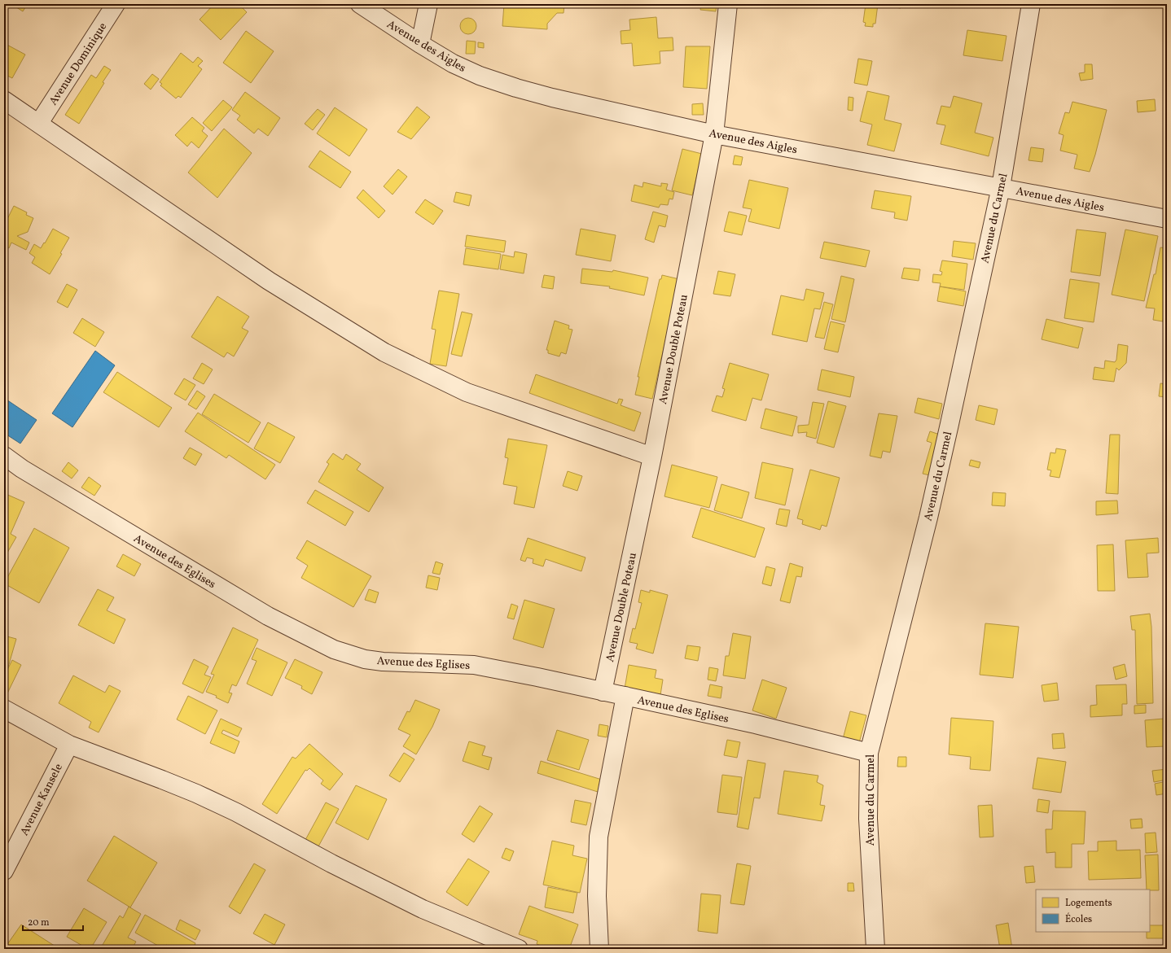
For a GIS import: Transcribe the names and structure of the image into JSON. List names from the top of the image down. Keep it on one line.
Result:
{"streets":{"street":["Avenue des Aigles","Avenue Dominique","Avenue du Carmel","Avenue Double Poteau","Avenue des Eglises","Avenue Kansele"]},"crossings":[["Avenue des Aigles","Avenue du Carmel"],["Avenue des Aigles","Avenue Double Poteau"],["Avenue du Carmel","Avenue des Eglises"],["Avenue Double Poteau","Avenue des Eglises"]],"legend":["Logements","Écoles"],"scale_bar":"20 m"}
